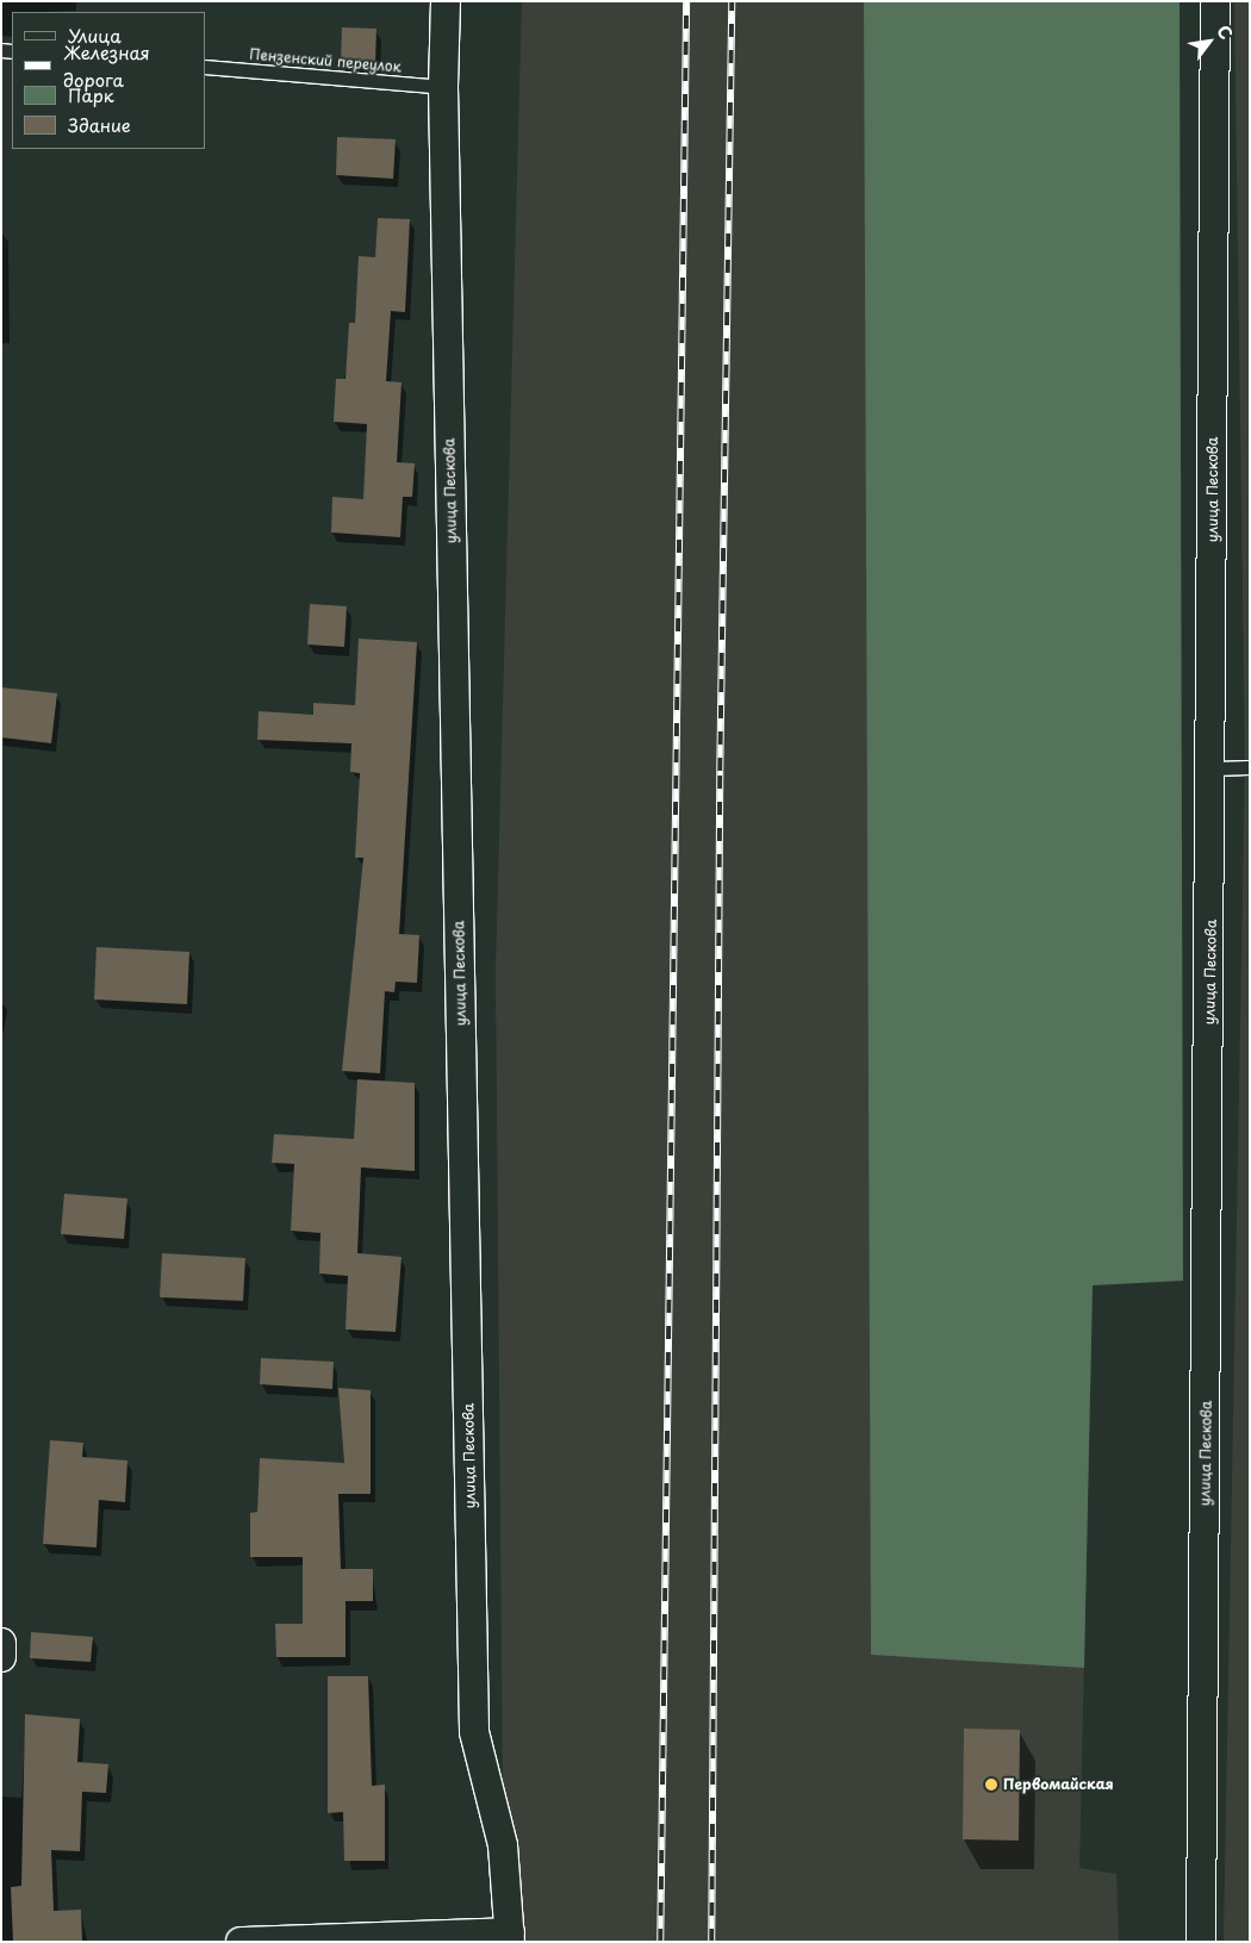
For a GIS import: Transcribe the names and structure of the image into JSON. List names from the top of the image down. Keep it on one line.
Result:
{"streets":{"street":["улица Пескова"],"lane":["Пензенский переулок"]},"crossings":[["Пензенский переулок","улица Пескова"]],"places":["Первомайская"],"legend":["Улица","Железная дорога","Парк","Здание"],"north":"top right"}
